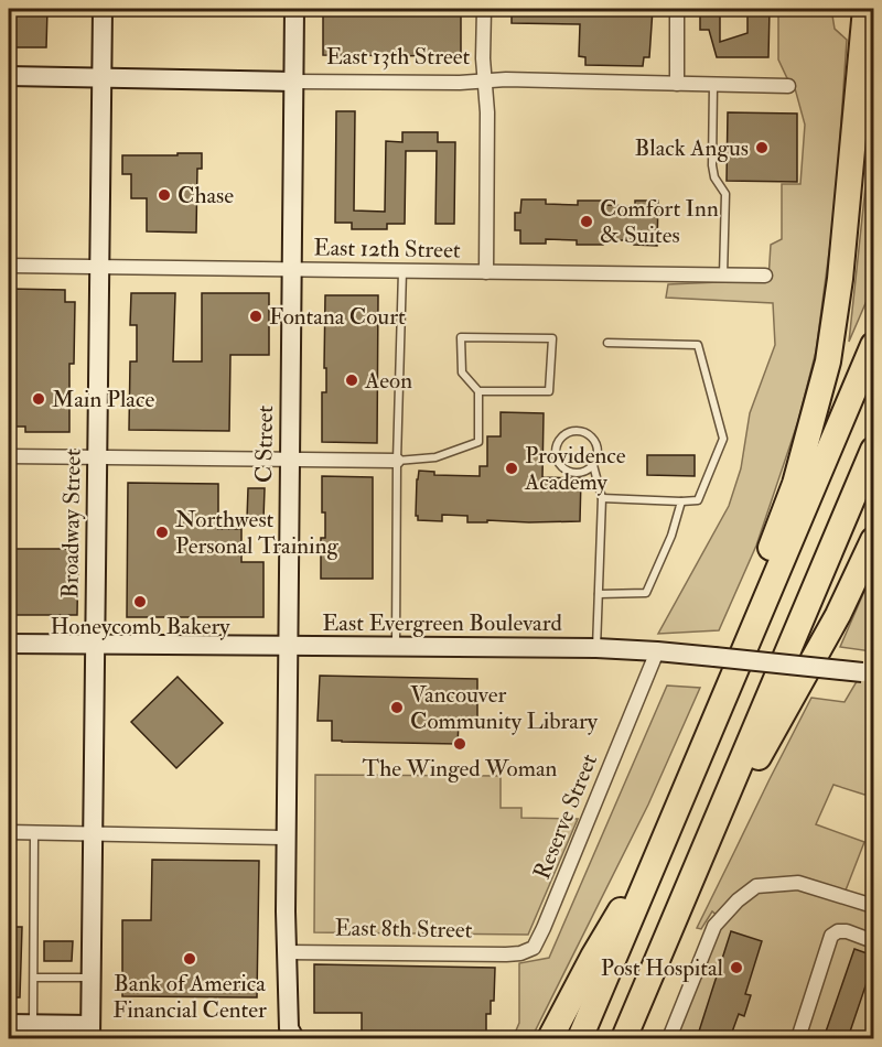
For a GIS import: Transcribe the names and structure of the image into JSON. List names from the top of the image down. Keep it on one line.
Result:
{"streets":{"street":["East 13th Street","East 12th Street","C Street","Broadway Street","East Evergreen Boulevard","Reserve Street","East 8th Street"]},"crossings":[["East 13th Street","C Street"],["East 13th Street","Broadway Street"],["East 12th Street","C Street"],["East 12th Street","Broadway Street"],["C Street","East Evergreen Boulevard"],["C Street","East 8th Street"],["Broadway Street","East Evergreen Boulevard"],["East Evergreen Boulevard","Reserve Street"],["Reserve Street","East 8th Street"]],"places":["Black Angus","Chase","Comfort Inn & Suites","Fontana Court","Aeon","Main Place","Providence Academy","Northwest Personal Training","Honeycomb Bakery","Vancouver Community Library","The Winged Woman","Bank of America Financial Center","Post Hospital"]}
